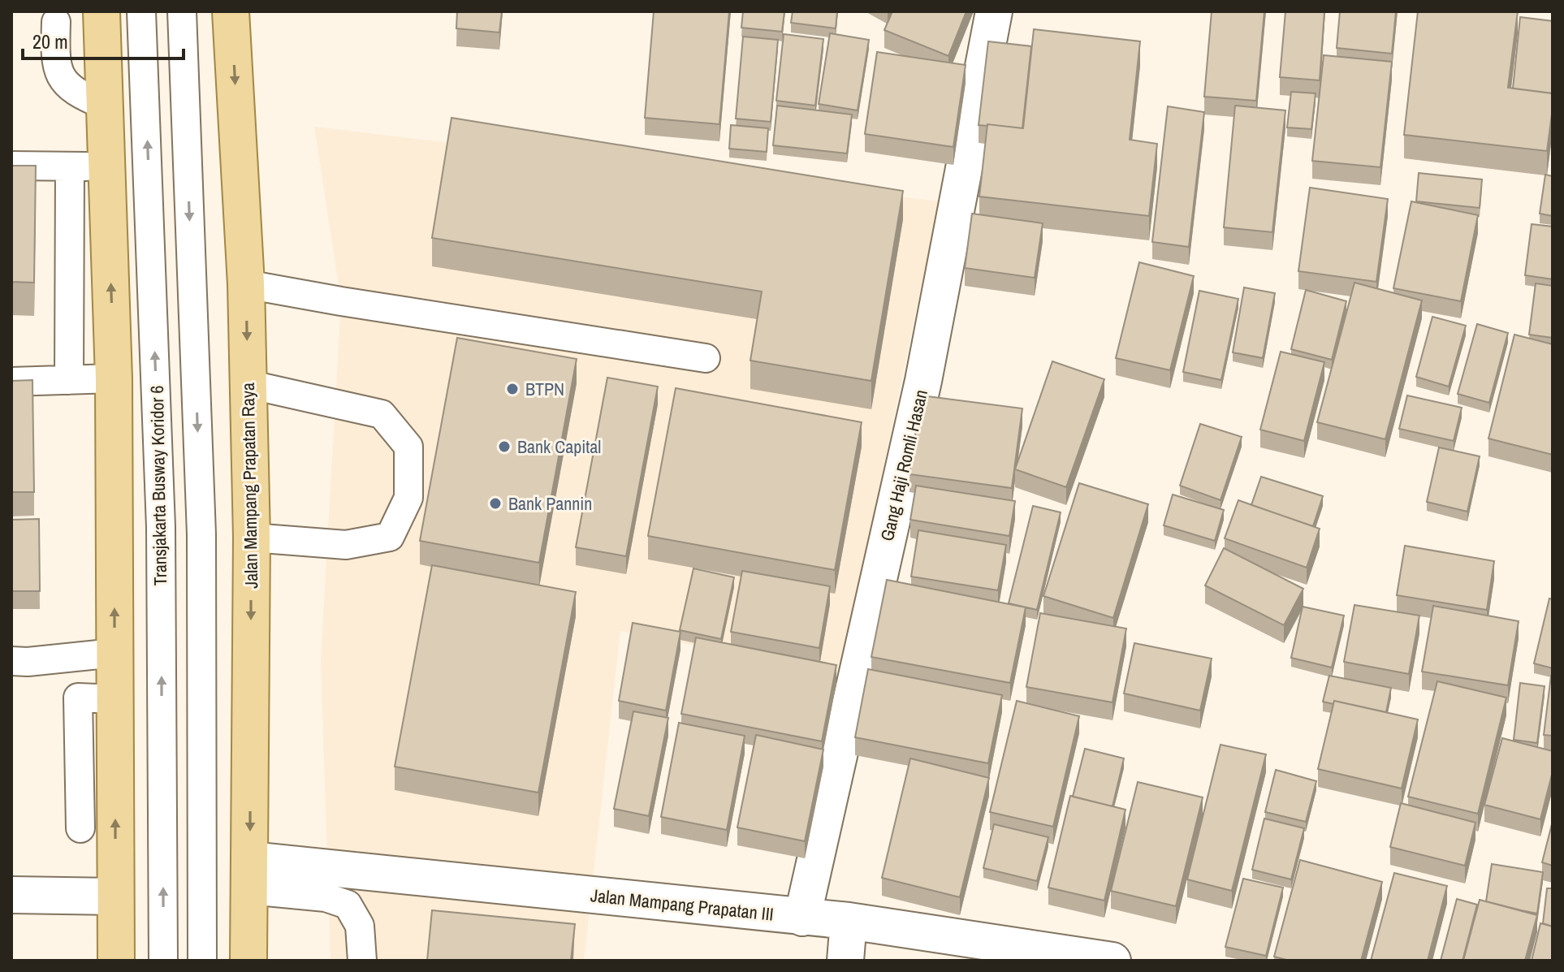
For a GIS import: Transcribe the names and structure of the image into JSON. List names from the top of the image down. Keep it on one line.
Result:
{"streets":{"main road":["Jalan Mampang Prapatan Raya"],"street":["Gang Haji Romli Hasan","Jalan Mampang Prapatan III"],"lane":["Transjakarta Busway Koridor 6"]},"crossings":[["Gang Haji Romli Hasan","Jalan Mampang Prapatan III"],["Jalan Mampang Prapatan Raya","Jalan Mampang Prapatan III"]],"places":["BTPN","Bank Capital","Bank Pannin"],"scale_bar":"20 m"}
